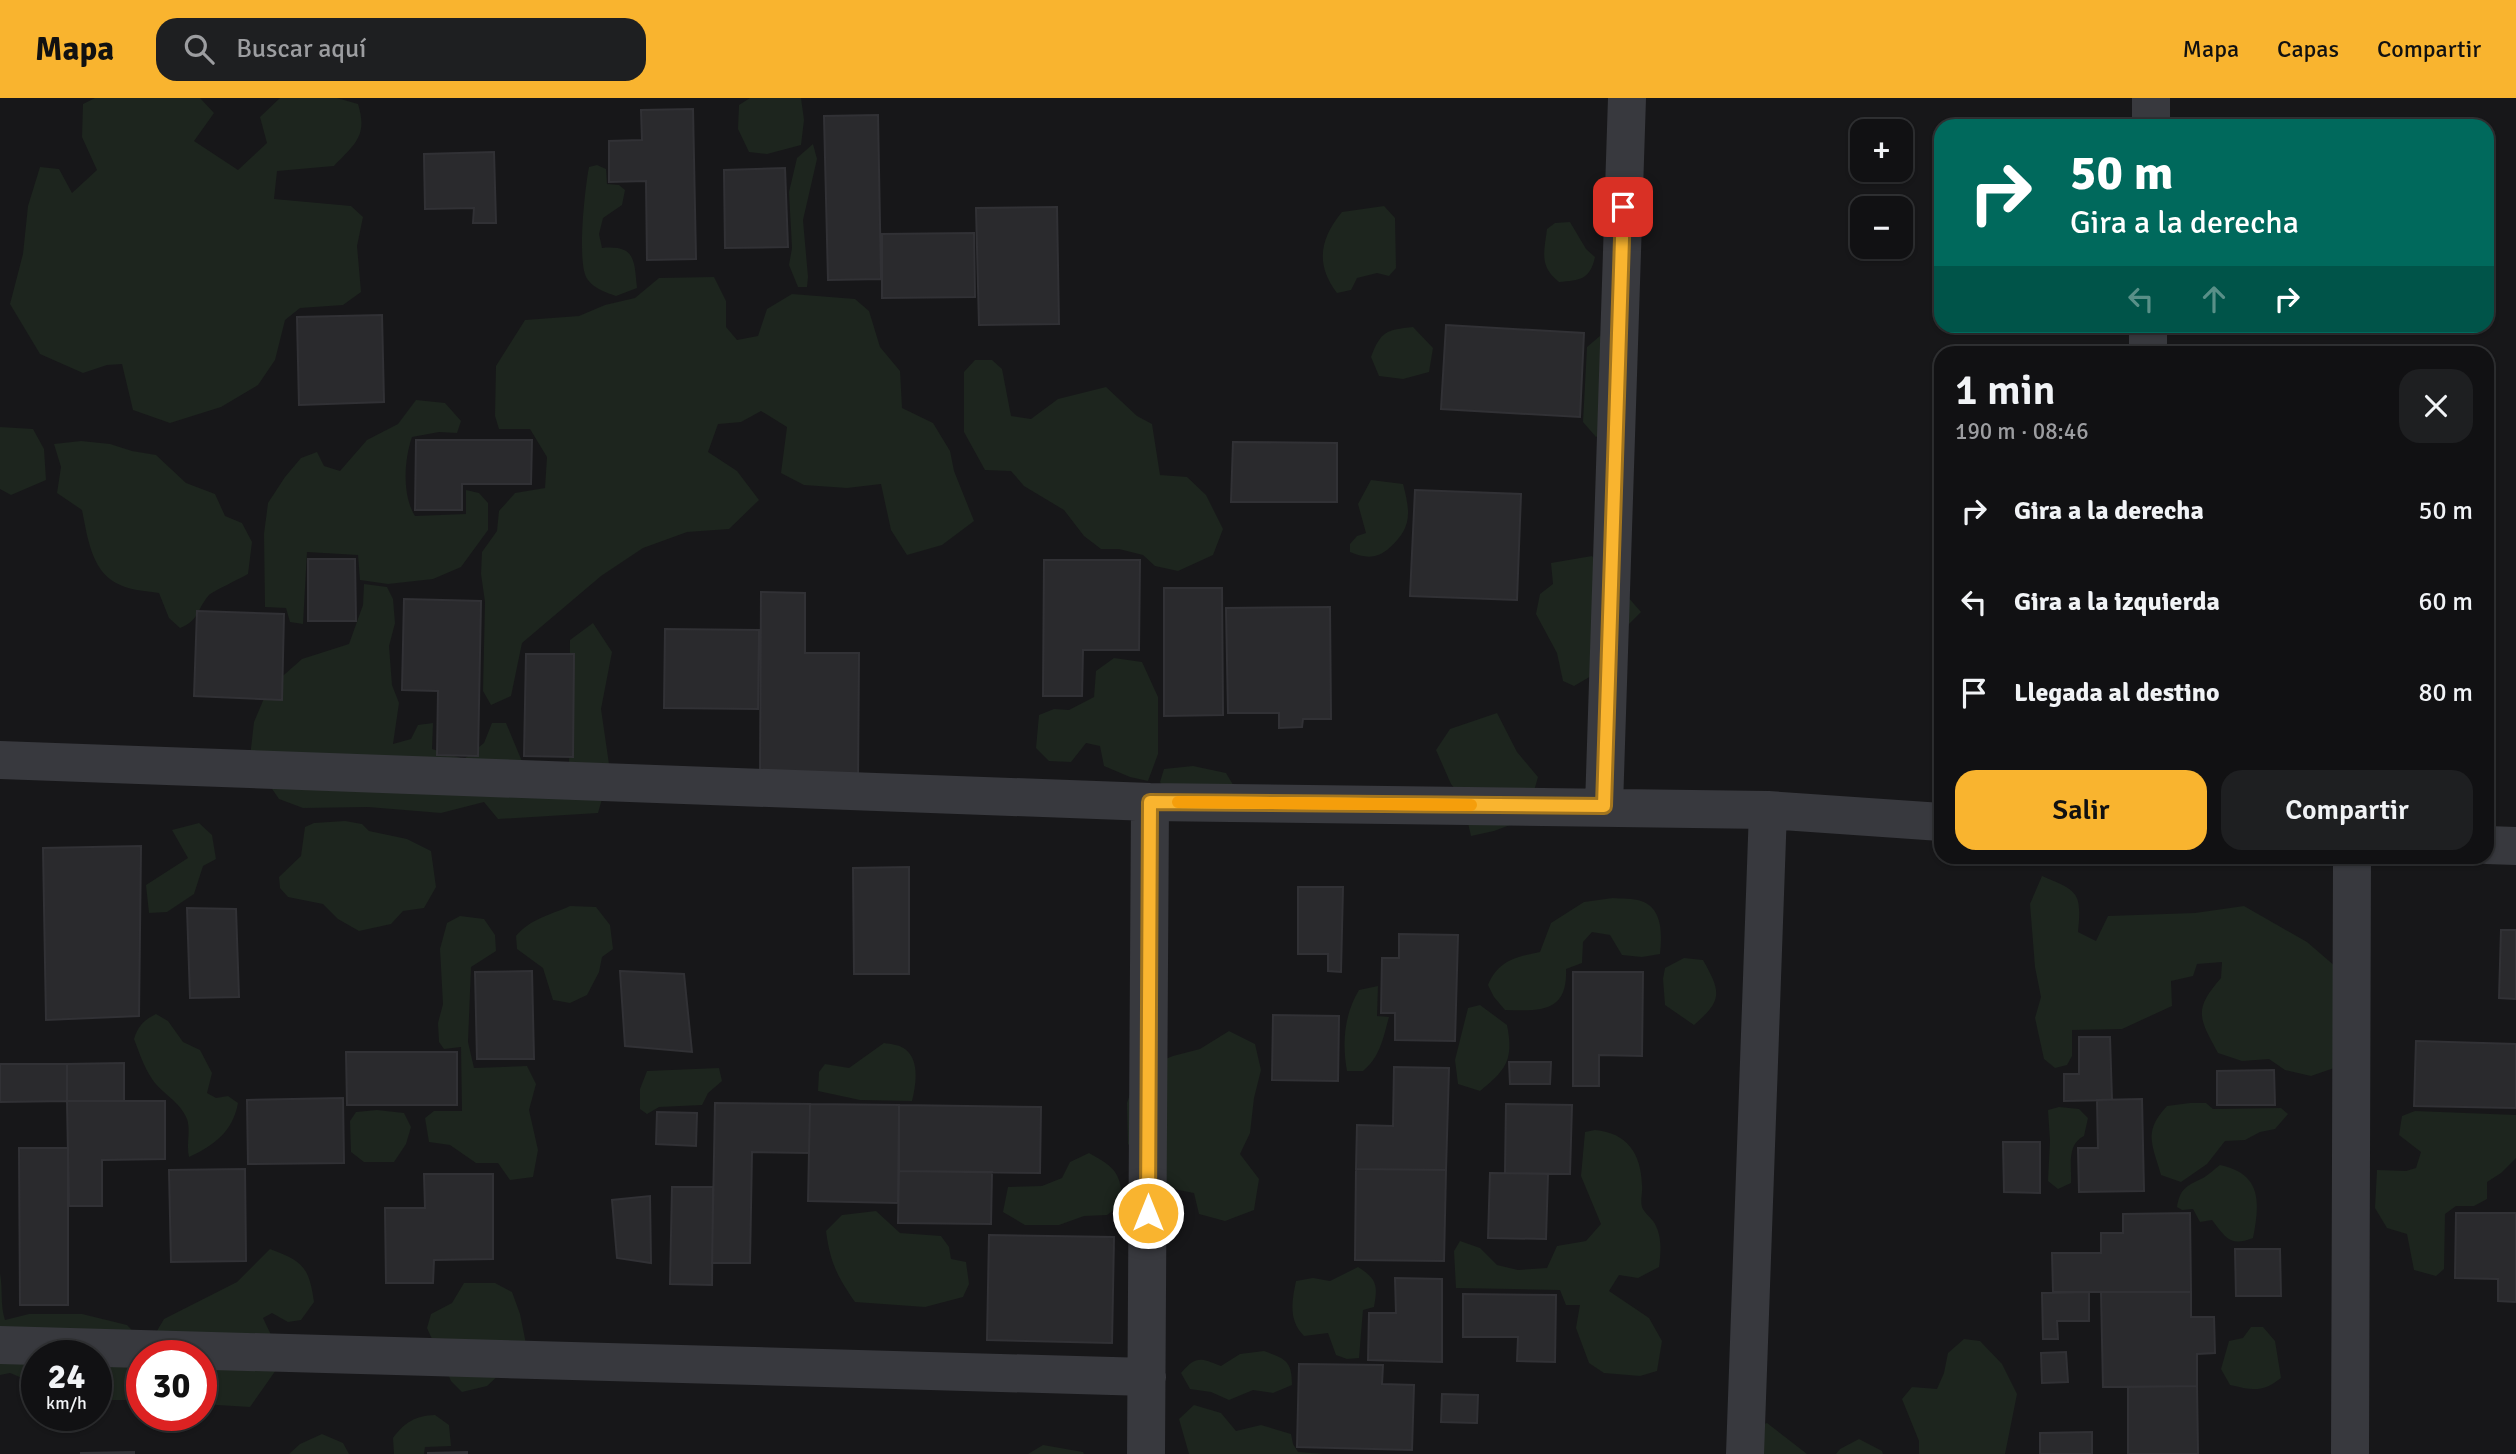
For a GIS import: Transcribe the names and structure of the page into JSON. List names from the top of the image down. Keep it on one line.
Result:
{"page":{"header":"Mapa","search":"Buscar aquí","nav":["Mapa","Capas","Compartir"],"map_buttons":["+","−"],"turn":["50 m","Gira a la derecha"],"heading":["1 min","190 m · 08:46"],"list":[{"name":"Gira a la derecha","value":"50 m"},{"name":"Gira a la izquierda","value":"60 m"},{"name":"Llegada al destino","value":"80 m"}],"buttons":["Salir","Compartir"],"speed":"24 km/h","limit":"30"}}
